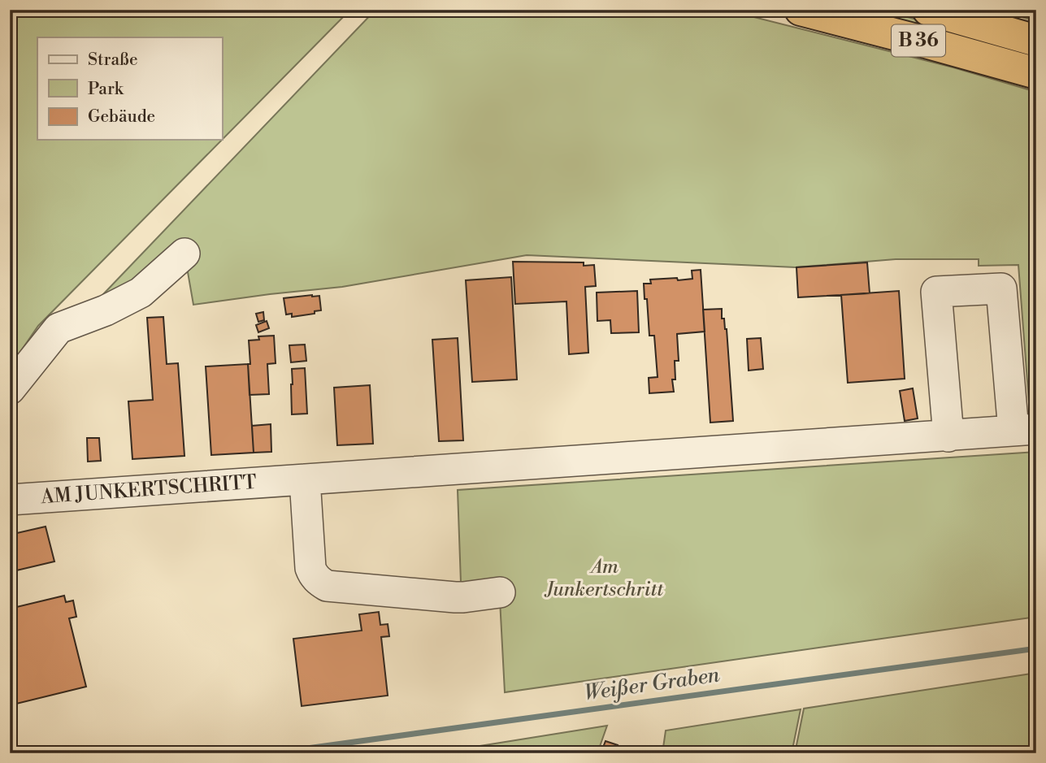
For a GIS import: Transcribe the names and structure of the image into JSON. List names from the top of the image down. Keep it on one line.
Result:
{"streets":{"highway":["B 36"],"street":["AM JUNKERTSCHRITT"]},"water":["Weißer Graben"],"parks":["Am Junkertschritt"],"legend":["Straße","Park","Gebäude"]}
